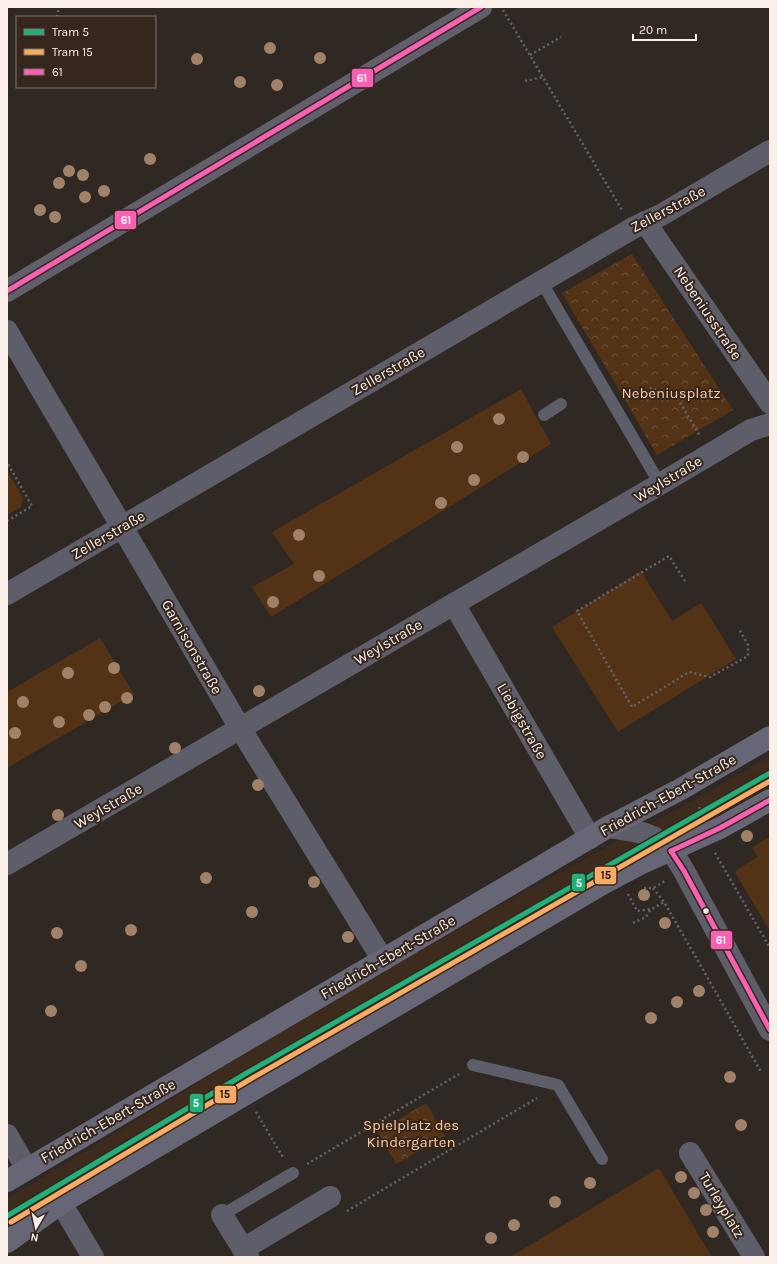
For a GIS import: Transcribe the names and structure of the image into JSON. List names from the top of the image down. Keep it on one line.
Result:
{"streets":{"main road":["Friedrich-Ebert-Straße"],"street":["Zellerstraße","Nebeniusstraße","Weylstraße","Garnisonstraße","Liebigstraße","Turleyplatz"]},"crossings":[["Zellerstraße","Nebeniusstraße"],["Zellerstraße","Garnisonstraße"],["Weylstraße","Garnisonstraße"],["Weylstraße","Liebigstraße"],["Garnisonstraße","Friedrich-Ebert-Straße"],["Liebigstraße","Friedrich-Ebert-Straße"]],"parks":["Nebeniusplatz","Spielplatz des Kindergarten"],"lines":["transit line 61","tram line 5","tram line 15"],"legend":["Tram 5","Tram 15","61"],"scale_bar":"20 m","north":"bottom"}
